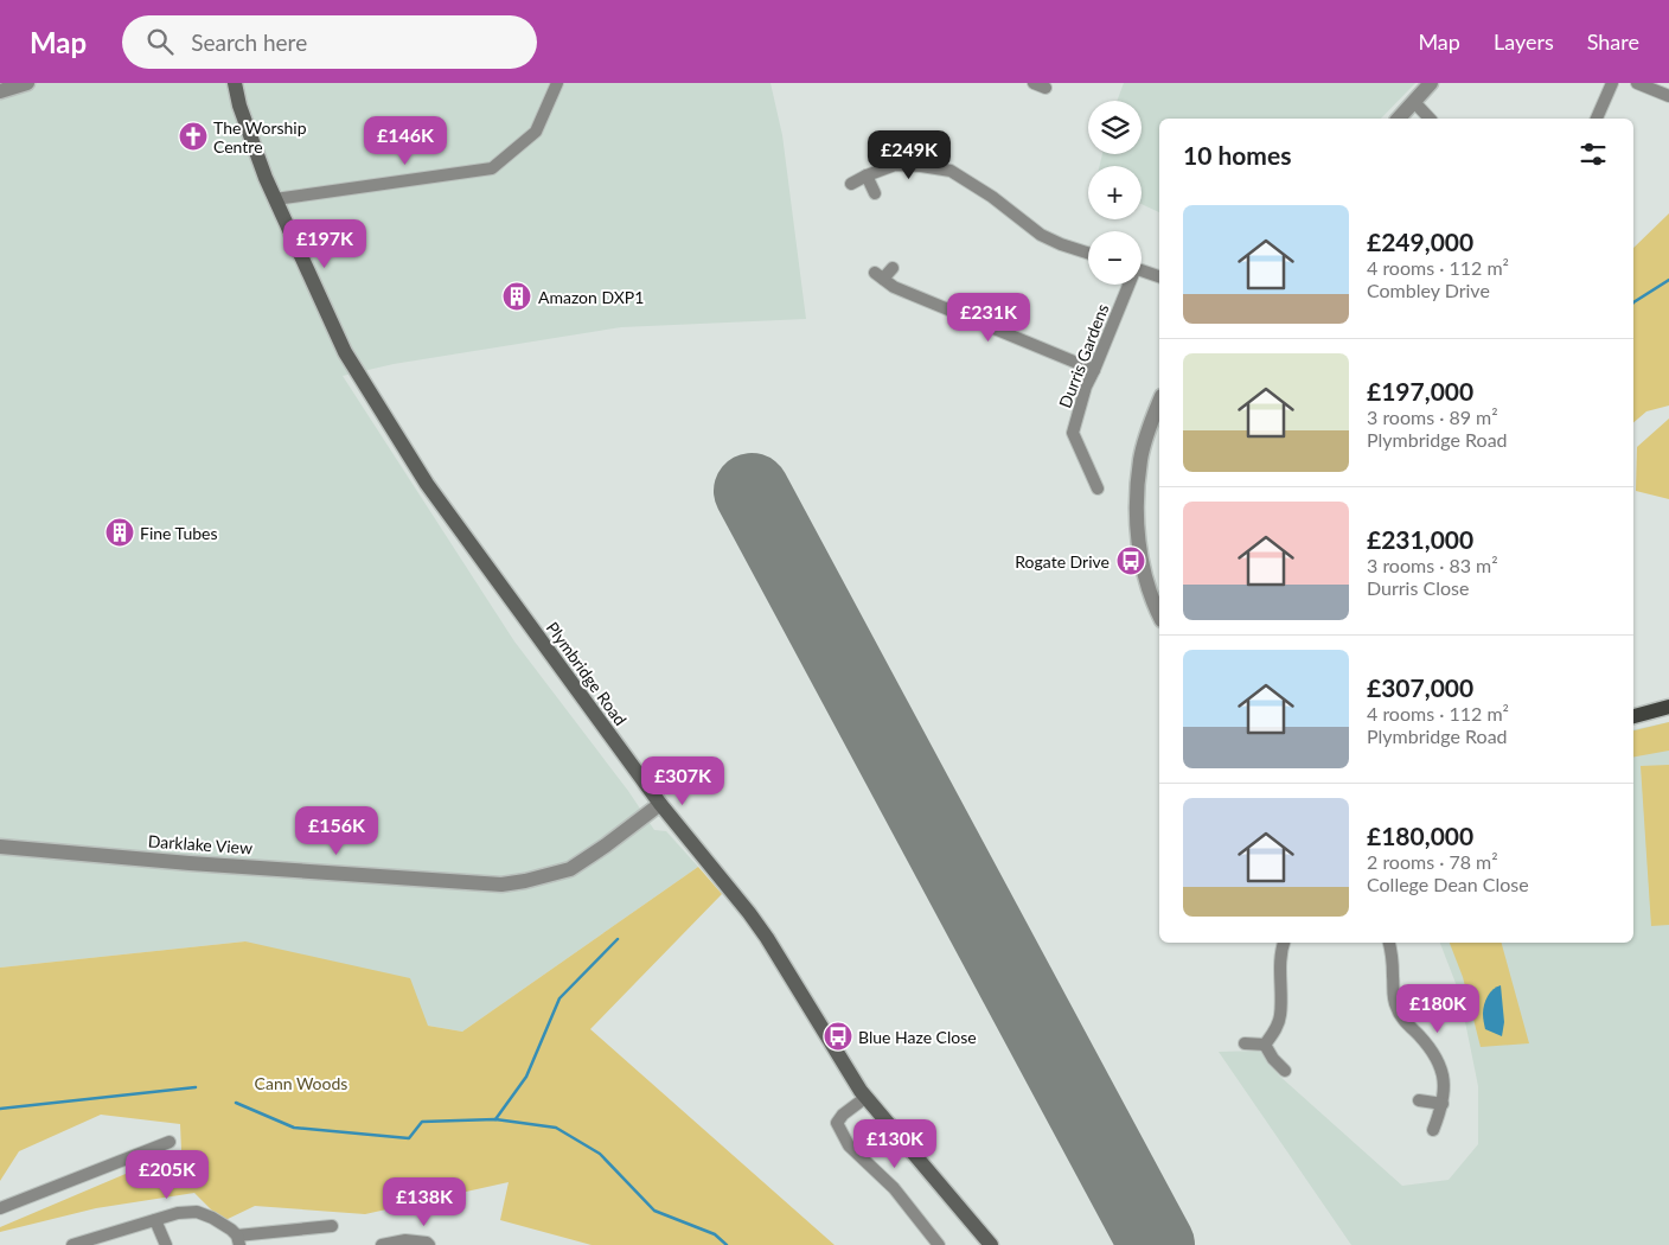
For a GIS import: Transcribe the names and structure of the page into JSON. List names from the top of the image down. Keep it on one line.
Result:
{"streets":{"main road":["Plymbridge Road"],"street":["Durris Gardens","Darklake View"]},"crossings":[["Plymbridge Road","Darklake View"]],"parks":["Cann Woods"],"places":{"church":["The Worship Centre"],"building":["Amazon DXP1","Fine Tubes"],"bus stop":["Rogate Drive","Blue Haze Close"]},"page":{"header":"Map","search":"Search here","nav":["Map","Layers","Share"],"map_buttons":["+","−"],"price":["£146K","£249K","£197K","£231K","£307K","£156K","£180K","£130K","£205K","£138K"],"heading":"10 homes","list":[{"name":"£249,000","note":"4 rooms · 112 m² · Combley Drive"},{"name":"£197,000","note":"3 rooms · 89 m² · Plymbridge Road"},{"name":"£231,000","note":"3 rooms · 83 m² · Durris Close"},{"name":"£307,000","note":"4 rooms · 112 m² · Plymbridge Road"},{"name":"£180,000","note":"2 rooms · 78 m² · College Dean Close"}]}}
